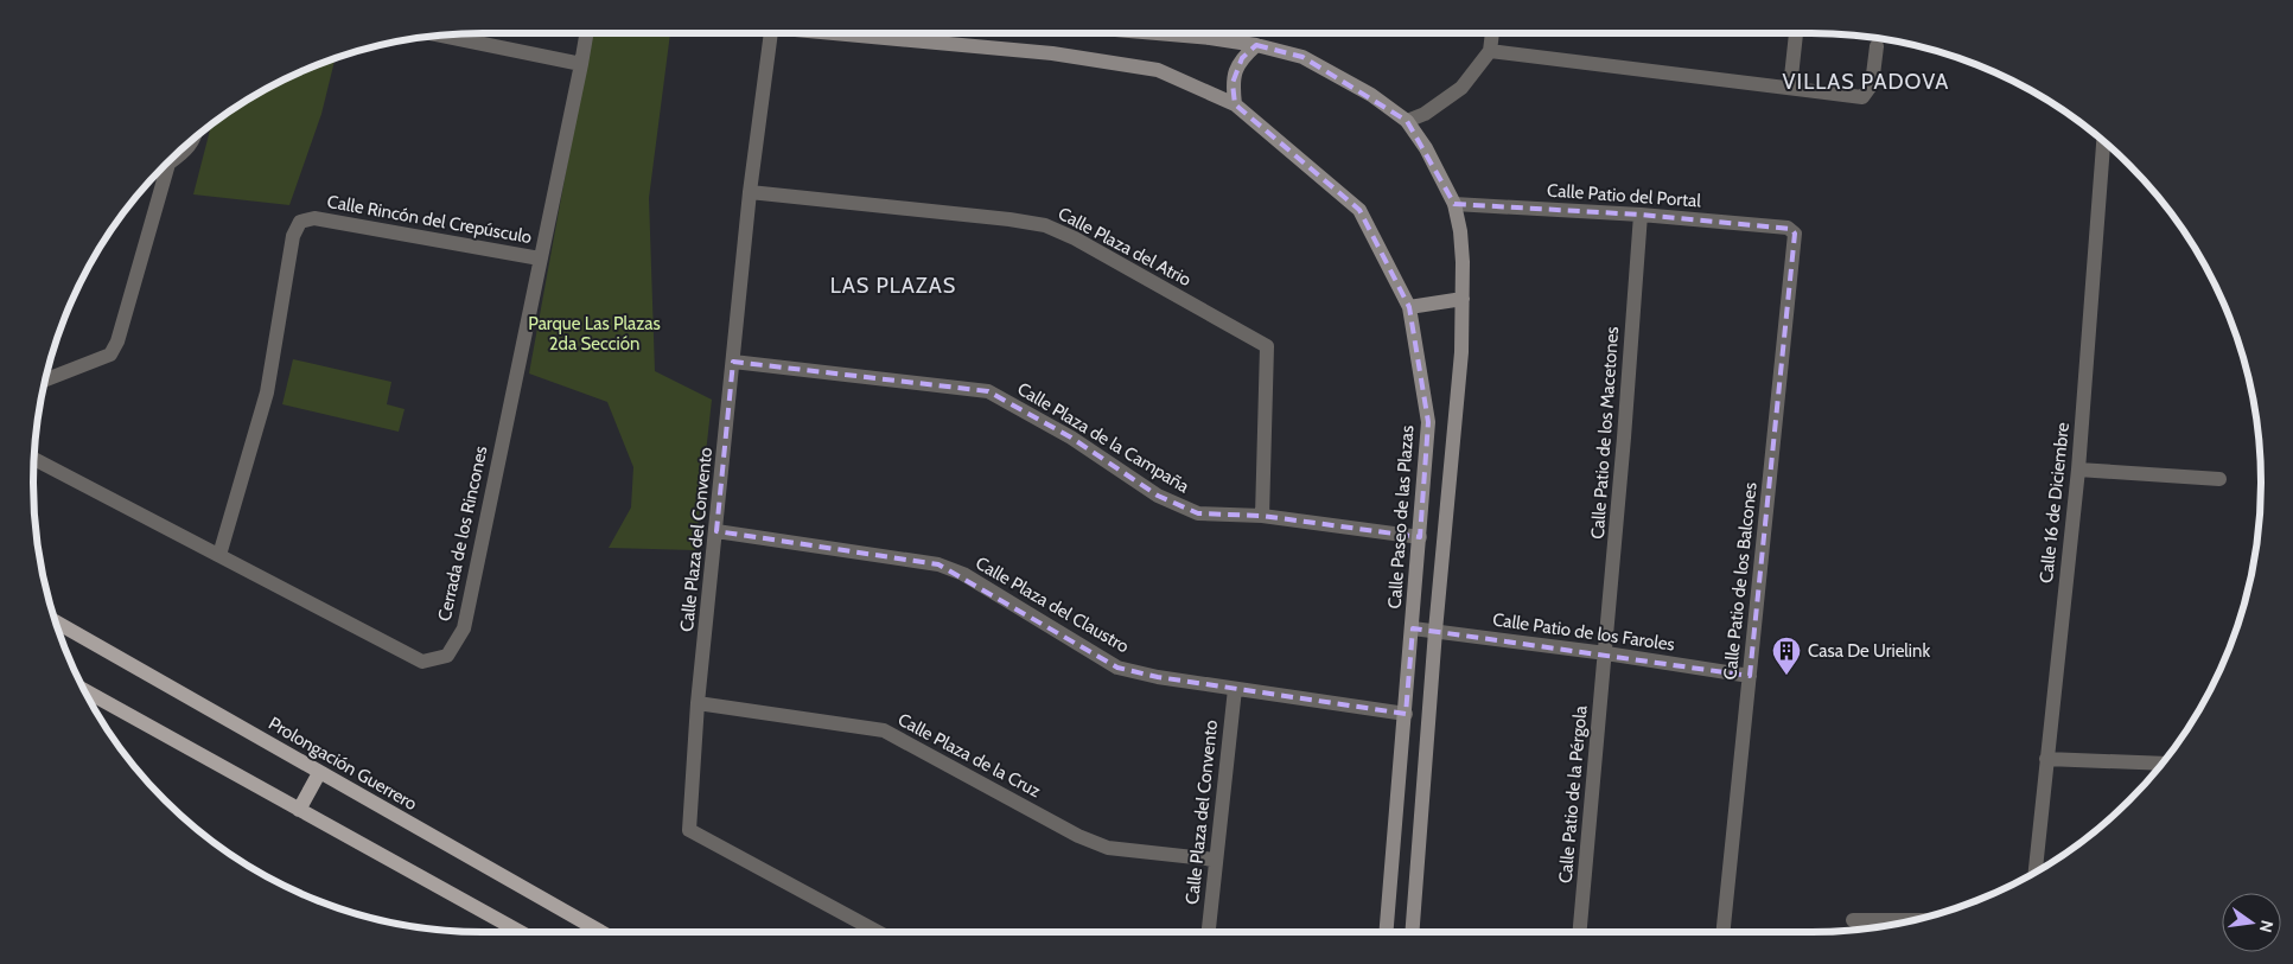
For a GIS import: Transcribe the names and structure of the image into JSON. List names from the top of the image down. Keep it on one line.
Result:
{"streets":{"main road":["Prolongación Guerrero"],"street":["Calle Patio del Portal","Calle Rincón del Crepúsculo","Calle Plaza del Atrio","Calle Patio de los Macetones","Calle Plaza de la Campaña","Calle 16 de Diciembre","Calle Paseo de las Plazas","Cerrada de los Rincones","Calle Plaza del Convento","Calle Patio de los Balcones","Calle Plaza del Claustro","Calle Patio de los Faroles","Calle Plaza de la Cruz","Calle Patio de la Pérgola"]},"crossings":[["Calle Patio del Portal","Calle Patio de los Macetones"],["Calle Patio del Portal","Calle Patio de los Balcones"],["Calle Rincón del Crepúsculo","Cerrada de los Rincones"],["Calle Plaza del Atrio","Calle Plaza de la Campaña"],["Calle Plaza del Atrio","Calle Plaza del Convento"],["Calle Patio de los Macetones","Calle Patio de los Faroles"],["Calle Patio de los Macetones","Calle Patio de la Pérgola"],["Calle Plaza de la Campaña","Calle Paseo de las Plazas"],["Calle Plaza de la Campaña","Calle Plaza del Convento"],["Calle Paseo de las Plazas","Calle Plaza del Claustro"],["Calle Paseo de las Plazas","Calle Patio de los Faroles"],["Calle Plaza del Convento","Calle Plaza del Claustro"],["Calle Plaza del Convento","Calle Plaza de la Cruz"],["Calle Patio de los Balcones","Calle Patio de los Faroles"],["Calle Patio de los Faroles","Calle Patio de la Pérgola"]],"districts":["VILLAS PADOVA","LAS PLAZAS"],"parks":["Parque Las Plazas 2da Sección"],"places":{"building":["Casa De Urielink"]},"north":"right"}
